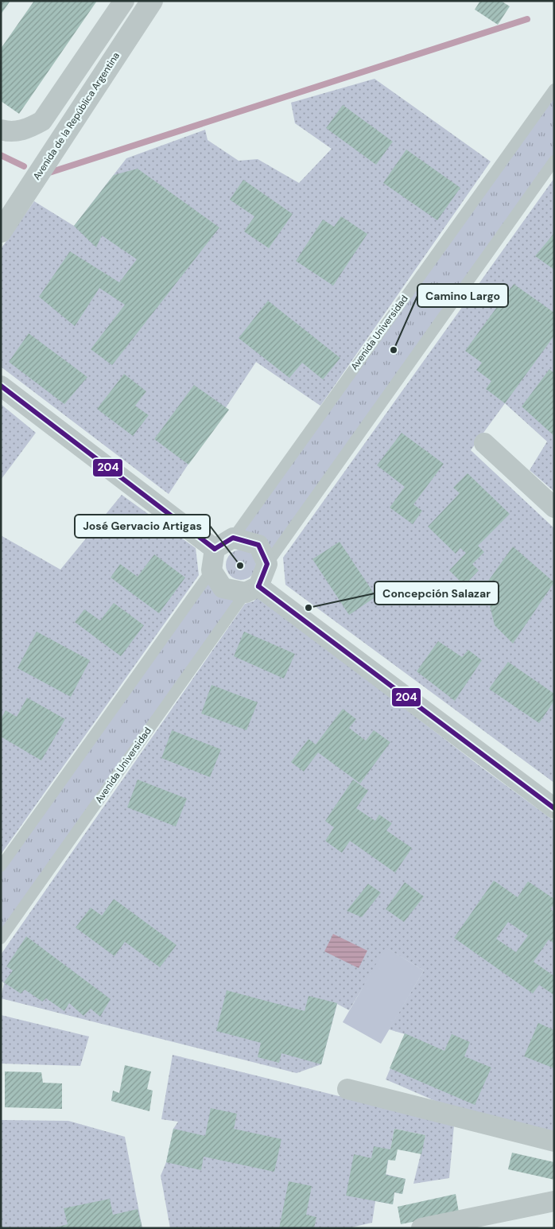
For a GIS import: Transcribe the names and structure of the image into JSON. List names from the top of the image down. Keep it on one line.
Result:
{"streets":{"street":["Avenida de la República Argentina"],"lane":["Avenida Universidad"]},"places":["Camino Largo","José Gervacio Artigas","Concepción Salazar"],"lines":["transit line 204"]}
